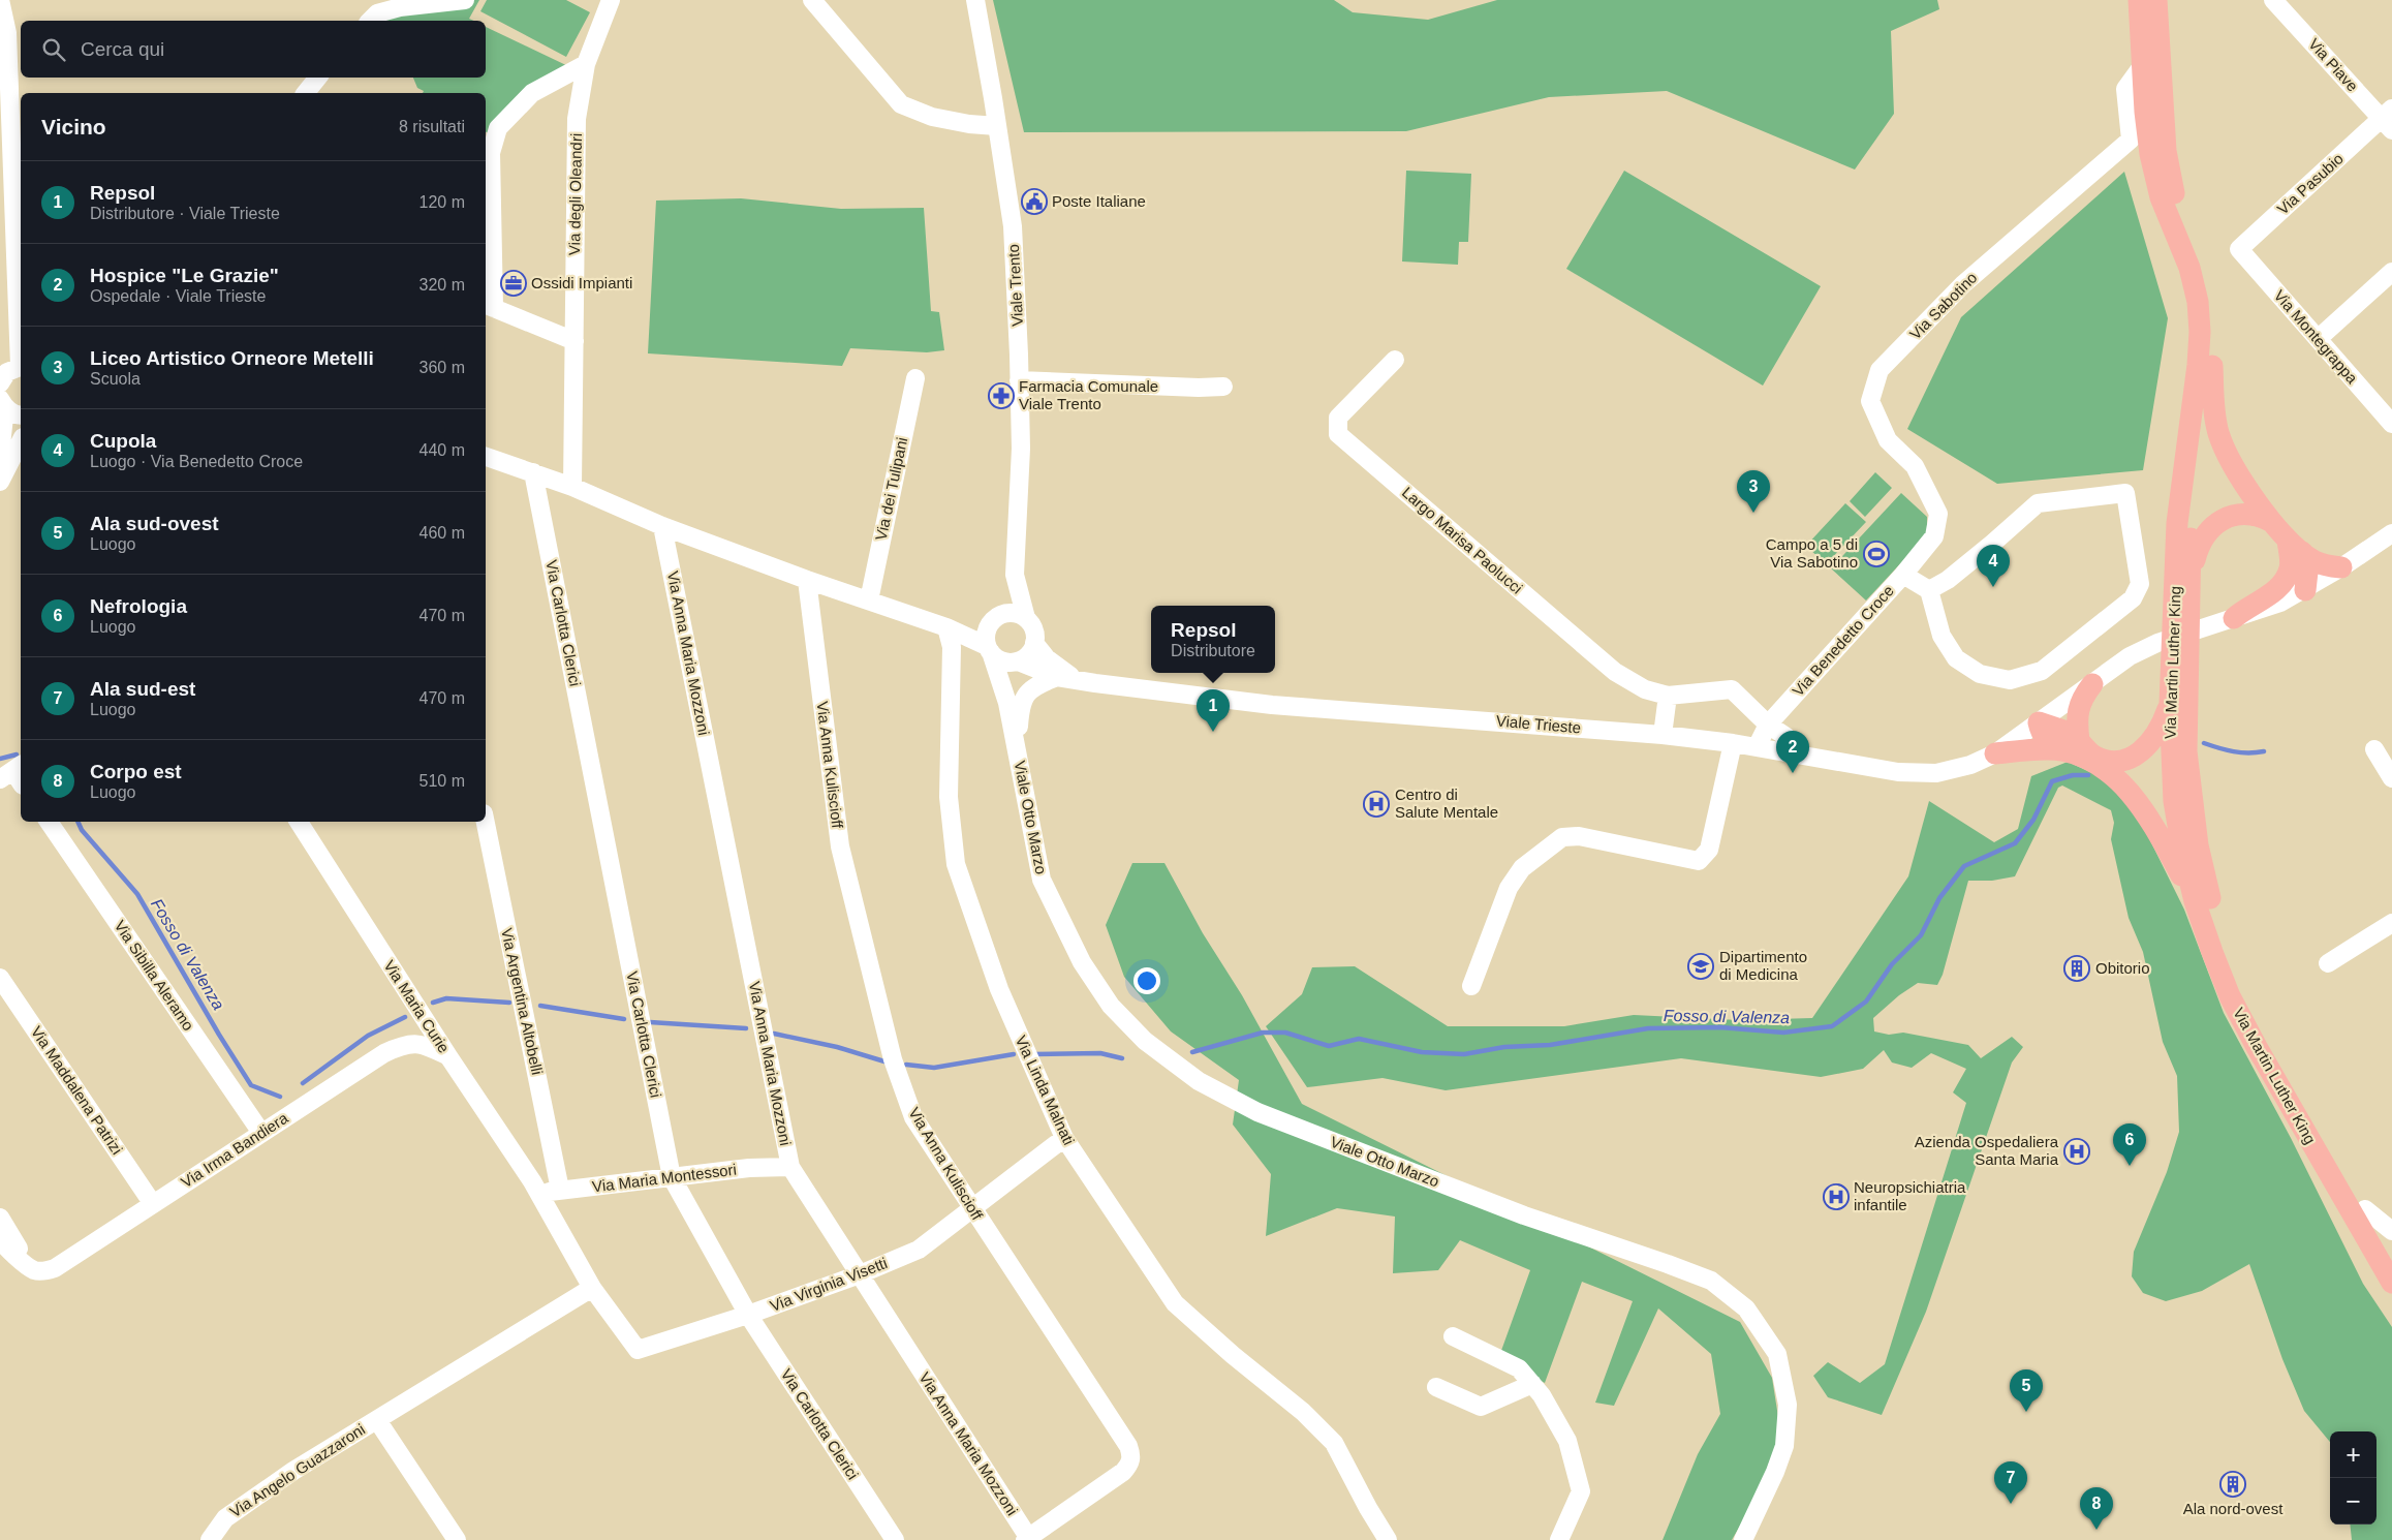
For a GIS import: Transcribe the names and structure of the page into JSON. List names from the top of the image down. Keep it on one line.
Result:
{"streets":{"main road":["Via Martin Luther King"],"street":["Via Piave","Via Pasubio","Via degli Oleandri","Viale Trento","Via Sabotino","Via Montegrappa","Via dei Tulipani","Largo Marisa Paolucci","Via Carlotta Clerici","Via Benedetto Croce","Via Anna Maria Mozzoni","Viale Trieste","Via Anna Kuliscioff","Viale Otto Marzo","Via Sibilla Aleramo","Via Argentina Altobelli","Via Maria Curie","Via Maddalena Patrizi","Via Linda Malnati","Via Irma Bandiera","Via Maria Montessori","Via Virginia Visetti","Via Angelo Guazzaroni"]},"crossings":[["Via Piave","Via Pasubio"],["Via Pasubio","Via Montegrappa"],["Viale Trento","Viale Trieste"],["Viale Trento","Viale Otto Marzo"],["Via Sabotino","Via Benedetto Croce"],["Via Sabotino","Via Martin Luther King"],["Largo Marisa Paolucci","Via Benedetto Croce"],["Via Carlotta Clerici","Via Maria Montessori"],["Via Carlotta Clerici","Via Virginia Visetti"],["Via Benedetto Croce","Viale Trieste"],["Via Anna Maria Mozzoni","Via Anna Kuliscioff"],["Via Anna Maria Mozzoni","Via Maria Montessori"],["Via Anna Maria Mozzoni","Via Virginia Visetti"],["Viale Trieste","Viale Otto Marzo"],["Via Anna Kuliscioff","Via Virginia Visetti"],["Via Sibilla Aleramo","Via Irma Bandiera"],["Via Argentina Altobelli","Via Maria Montessori"],["Via Maria Curie","Via Irma Bandiera"],["Via Maria Curie","Via Maria Montessori"],["Via Maria Curie","Via Virginia Visetti"],["Via Maddalena Patrizi","Via Irma Bandiera"],["Via Linda Malnati","Via Virginia Visetti"],["Via Maria Montessori","Via Virginia Visetti"]],"water":["Fosso di Valenza"],"places":{"public building":["Poste Italiane"],"office":["Ossidi Impianti"],"pharmacy":["Farmacia Comunale Viale Trento"],"sports":["Campo a 5 di Via Sabotino"],"hospital":["Centro di Salute Mentale","Azienda Ospedaliera Santa Maria","Neuropsichiatria infantile"],"school or university":["Dipartimento di Medicina"],"building":["Obitorio","Ala nord-ovest"]},"page":{"search":"Cerca qui","heading":["Vicino","8 risultati"],"list":[{"mark":"1","name":"Repsol","note":"Distributore · Viale Trieste","value":"120 m"},{"mark":"2","name":"Hospice \"Le Grazie\"","note":"Ospedale · Viale Trieste","value":"320 m"},{"mark":"3","name":"Liceo Artistico Orneore Metelli","note":"Scuola","value":"360 m"},{"mark":"4","name":"Cupola","note":"Luogo · Via Benedetto Croce","value":"440 m"},{"mark":"5","name":"Ala sud-ovest","note":"Luogo","value":"460 m"},{"mark":"6","name":"Nefrologia","note":"Luogo","value":"470 m"},{"mark":"7","name":"Ala sud-est","note":"Luogo","value":"470 m"},{"mark":"8","name":"Corpo est","note":"Luogo","value":"510 m"}],"pins":["3","4","1","2","6","5","7","8"],"popup":["Repsol","Distributore"],"map_buttons":["+","−"]}}
